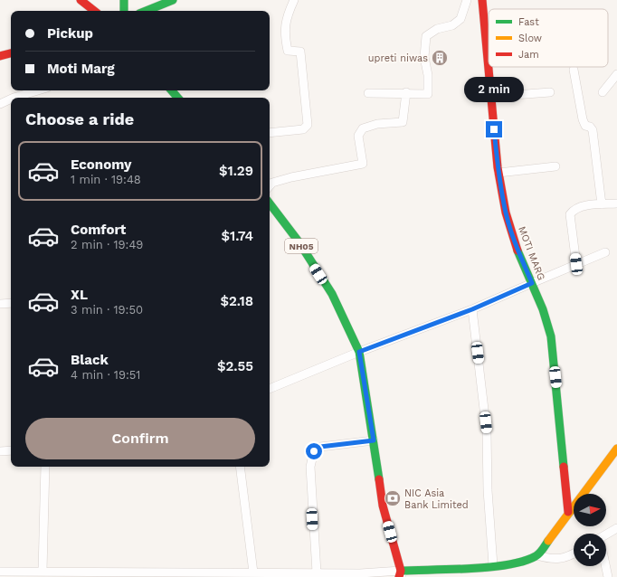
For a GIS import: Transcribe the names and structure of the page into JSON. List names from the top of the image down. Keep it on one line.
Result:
{"streets":{"street":["NH05","MOTI MARG"]},"places":{"building":["upreti niwas"],"bank":["NIC Asia Bank Limited"]},"legend":["Fast","Slow","Jam"],"north":"right","page":{"banner":["Pickup","Moti Marg"],"bubble":"2 min","heading":"Choose a ride","list":[{"name":"Economy","note":"1 min · 19:48","value":"$1.29"},{"name":"Comfort","note":"2 min · 19:49","value":"$1.74"},{"name":"XL","note":"3 min · 19:50","value":"$2.18"},{"name":"Black","note":"4 min · 19:51","value":"$2.55"}],"buttons":"Confirm"}}
